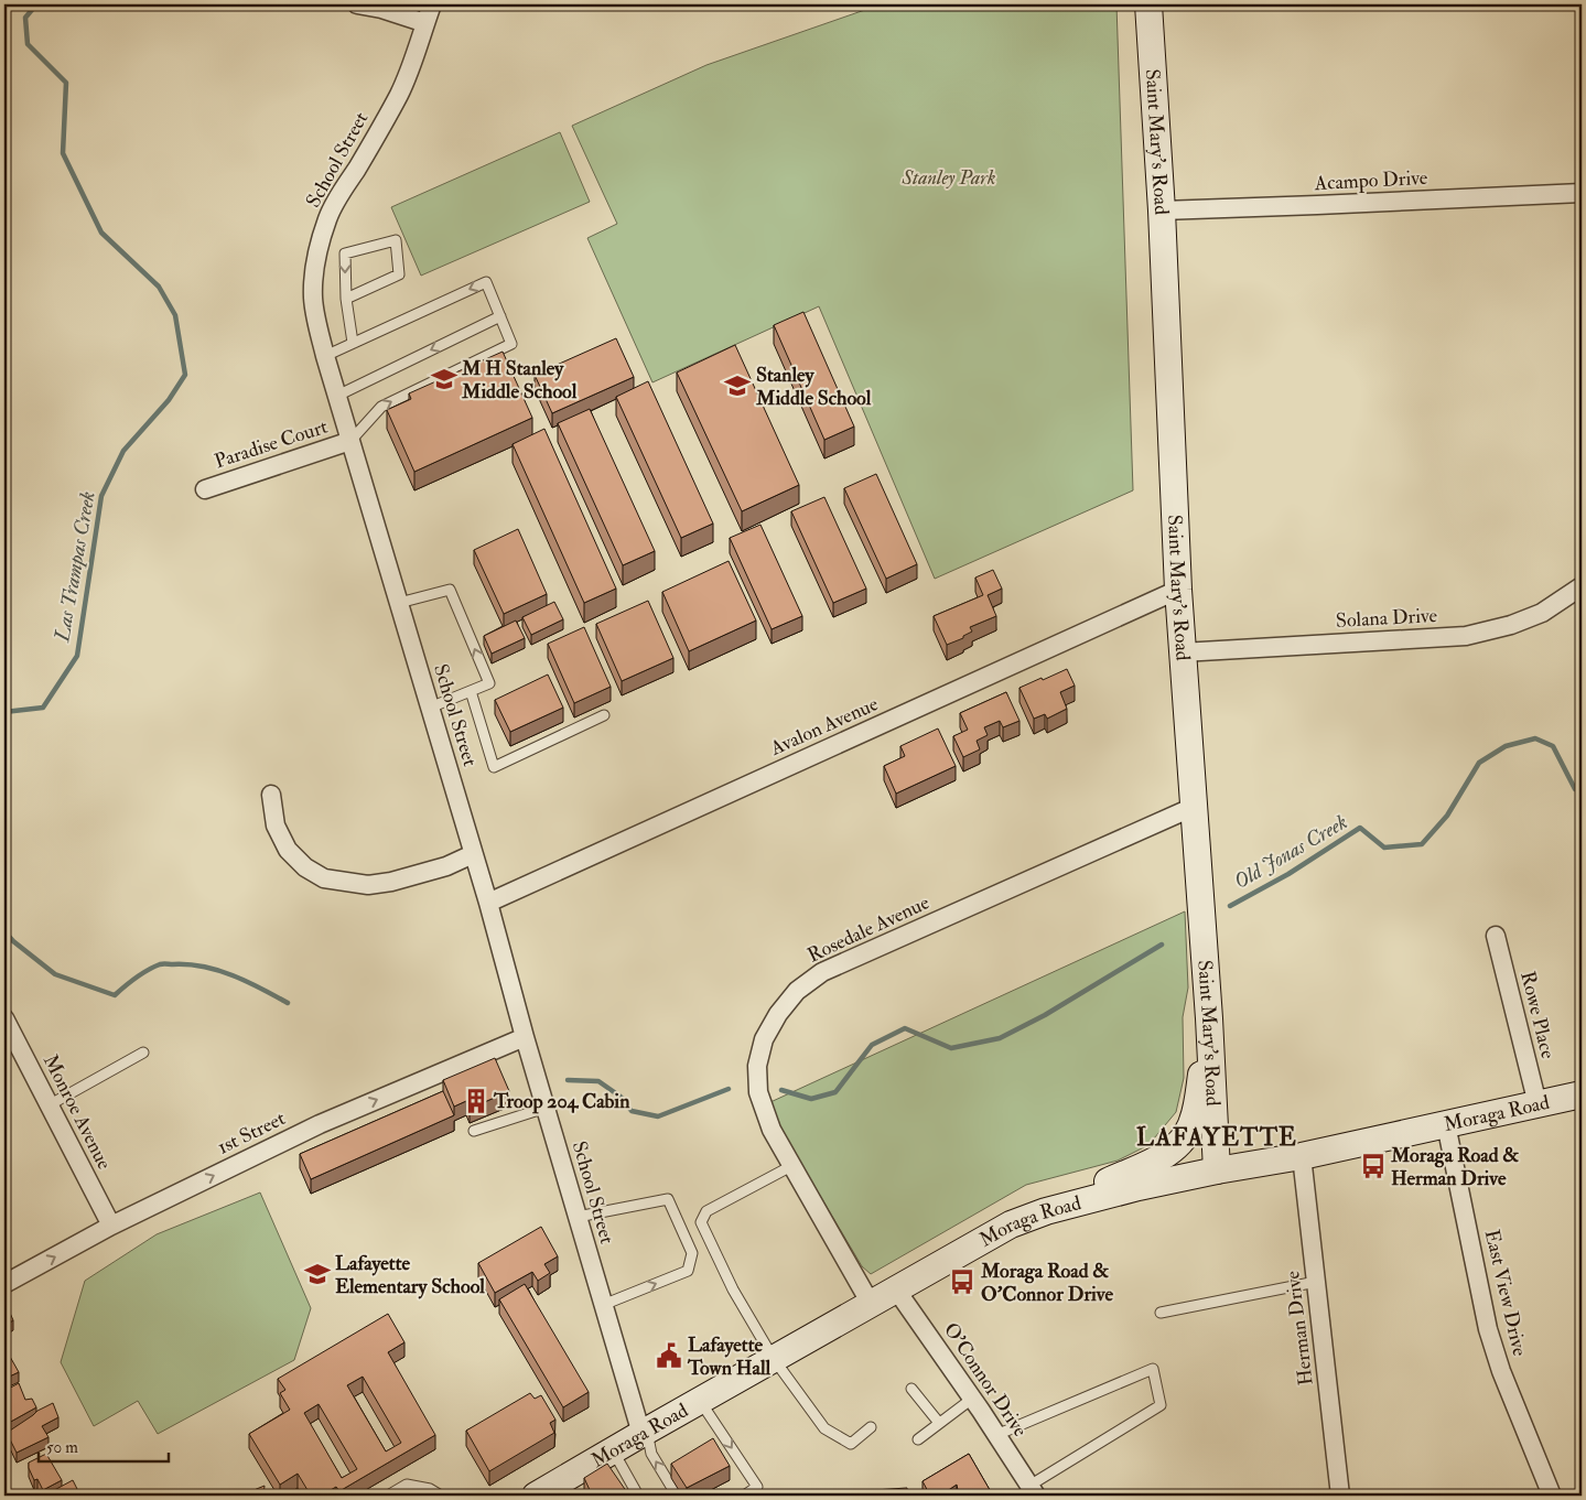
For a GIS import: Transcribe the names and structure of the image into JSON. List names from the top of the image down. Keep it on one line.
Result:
{"streets":{"street":["Saint Mary's Road","School Street","Acampo Drive","Paradise Court","Solana Drive","Avalon Avenue","Rosedale Avenue","Rowe Place","Monroe Avenue","Moraga Road","1st Street","East View Drive","Herman Drive","O'Connor Drive"]},"crossings":[["Saint Mary's Road","Acampo Drive"],["Saint Mary's Road","Solana Drive"],["Saint Mary's Road","Avalon Avenue"],["Saint Mary's Road","Rosedale Avenue"],["Saint Mary's Road","Moraga Road"],["School Street","Paradise Court"],["School Street","Avalon Avenue"],["School Street","Moraga Road"],["School Street","1st Street"],["Rosedale Avenue","Moraga Road"],["Rowe Place","Moraga Road"],["Monroe Avenue","1st Street"],["Moraga Road","East View Drive"],["Moraga Road","Herman Drive"],["Moraga Road","O'Connor Drive"]],"one_way":["1st Street"],"districts":["LAFAYETTE"],"water":["Las Trampas Creek","Old Jonas Creek"],"parks":["Stanley Park"],"places":{"school or university":["M H Stanley Middle School","Stanley Middle School","Lafayette Elementary School"],"building":["Troop 204 Cabin"],"bus stop":["Moraga Road & Herman Drive","Moraga Road & O'Connor Drive"],"public building":["Lafayette Town Hall"]},"scale_bar":"50 m"}
